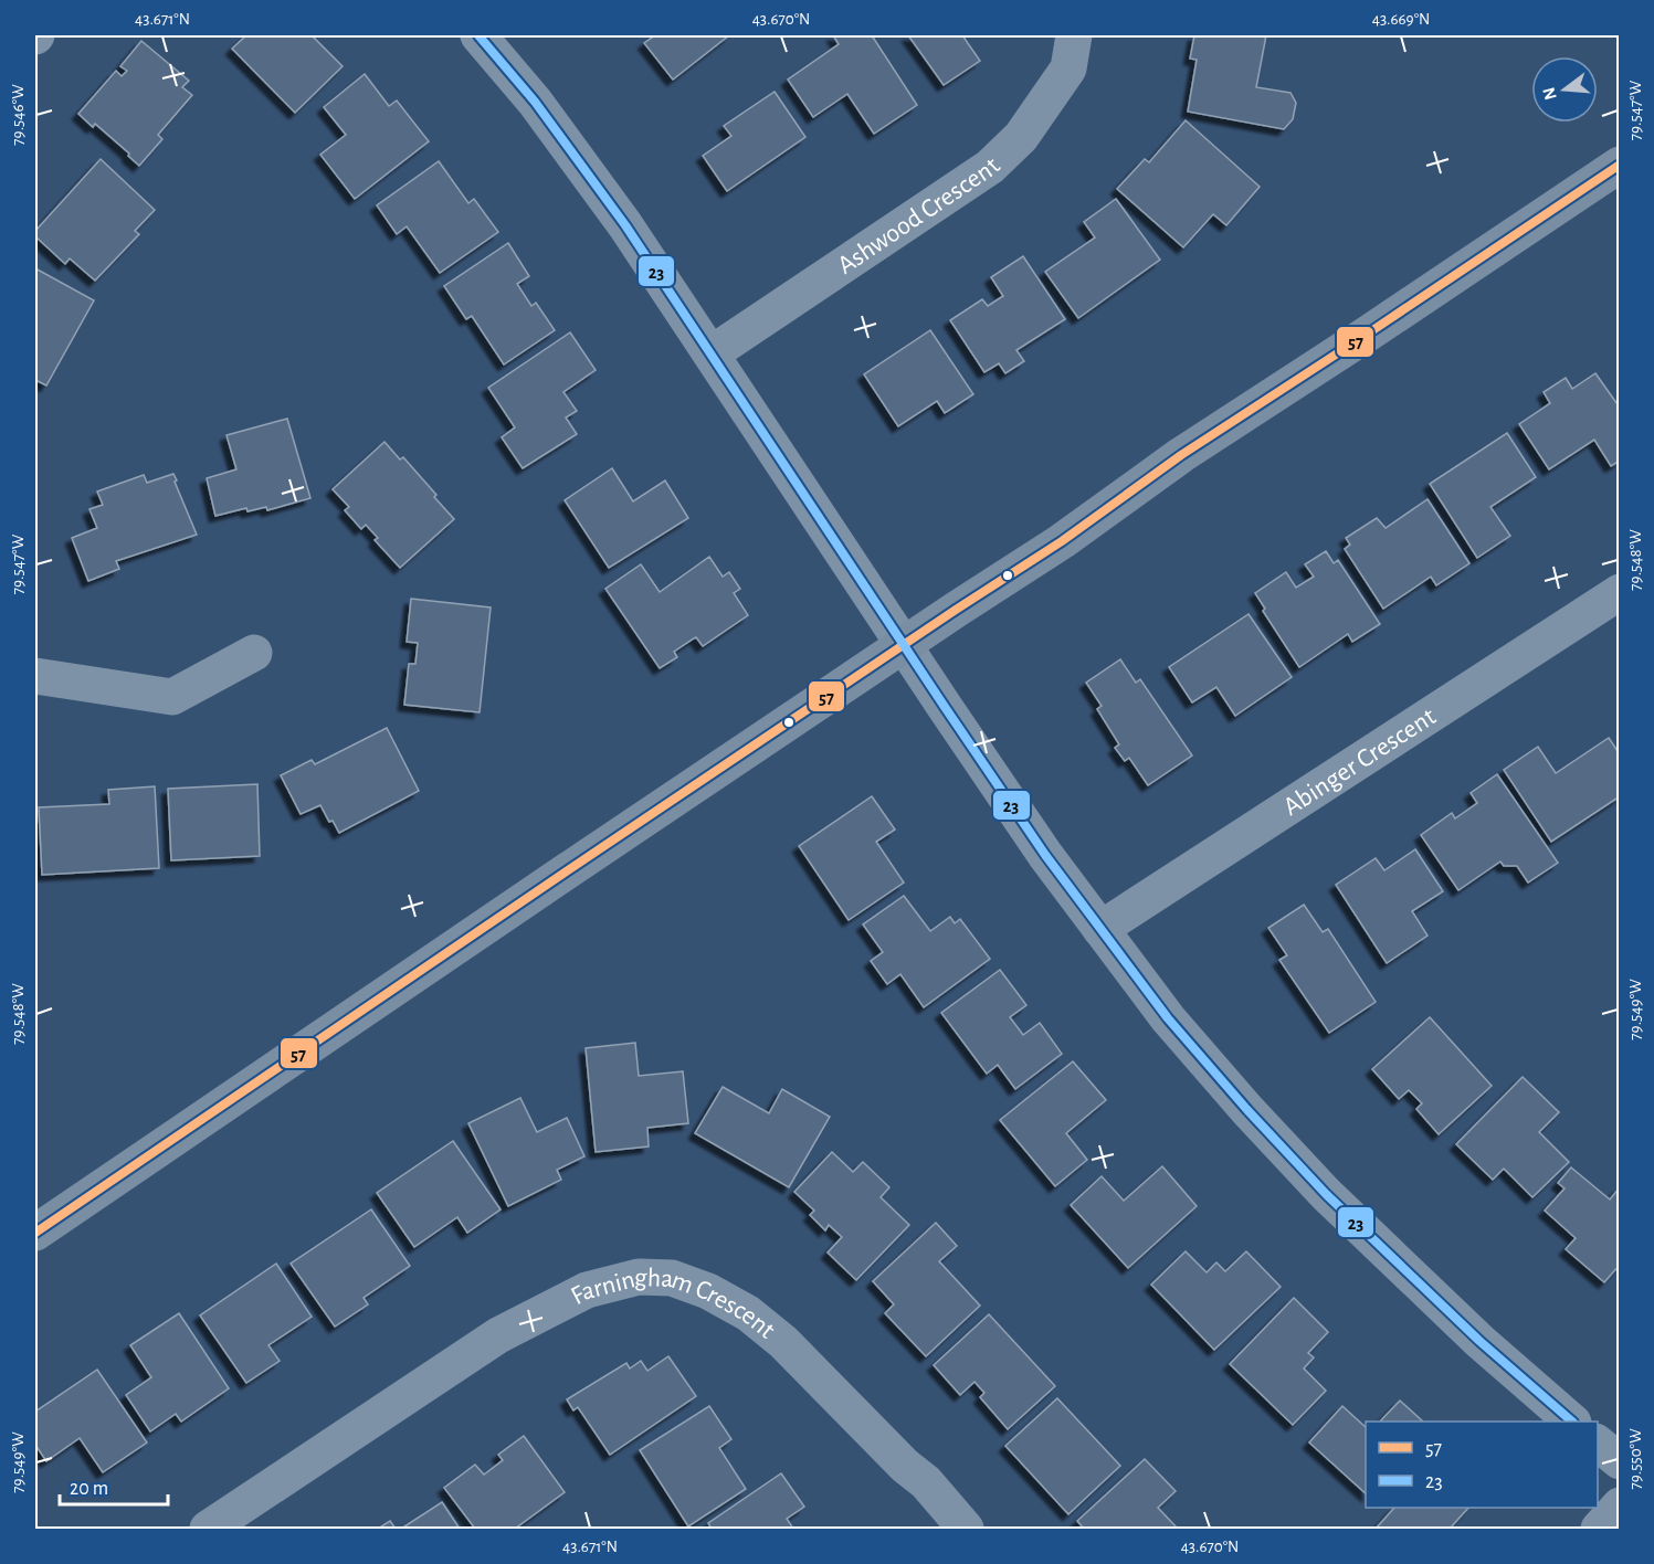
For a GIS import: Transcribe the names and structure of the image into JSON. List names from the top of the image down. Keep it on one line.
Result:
{"streets":{"street":["Ashwood Crescent","Abinger Crescent","Farningham Crescent"]},"lines":["transit line 23","transit line 57"],"legend":["57","23"],"scale_bar":"20 m","north":"left","coordinates":["43.671°N","43.670°N","43.669°N","79.547°W","79.546°W","79.548°W","79.549°W","79.550°W"]}
